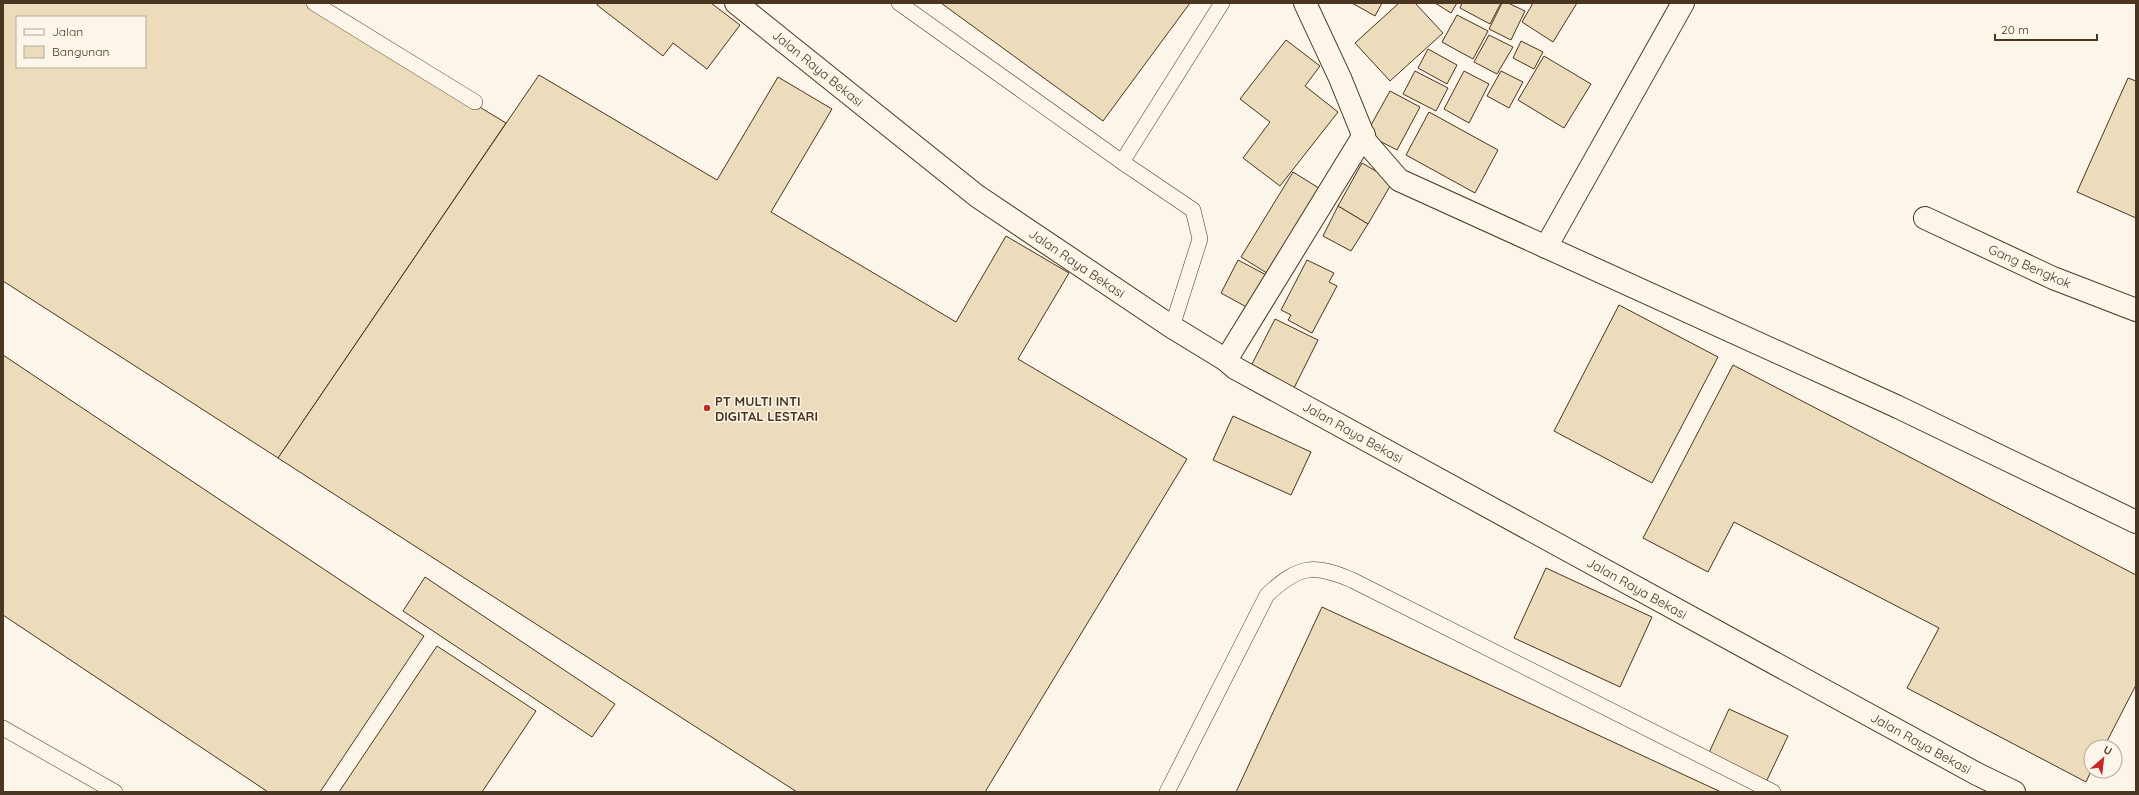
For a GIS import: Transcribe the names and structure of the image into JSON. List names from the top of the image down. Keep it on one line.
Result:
{"streets":{"street":["Jalan Raya Bekasi","Gang Bengkok"]},"places":["PT MULTI INTI DIGITAL LESTARI"],"legend":["Jalan","Bangunan"],"scale_bar":"20 m","north":"top right"}
